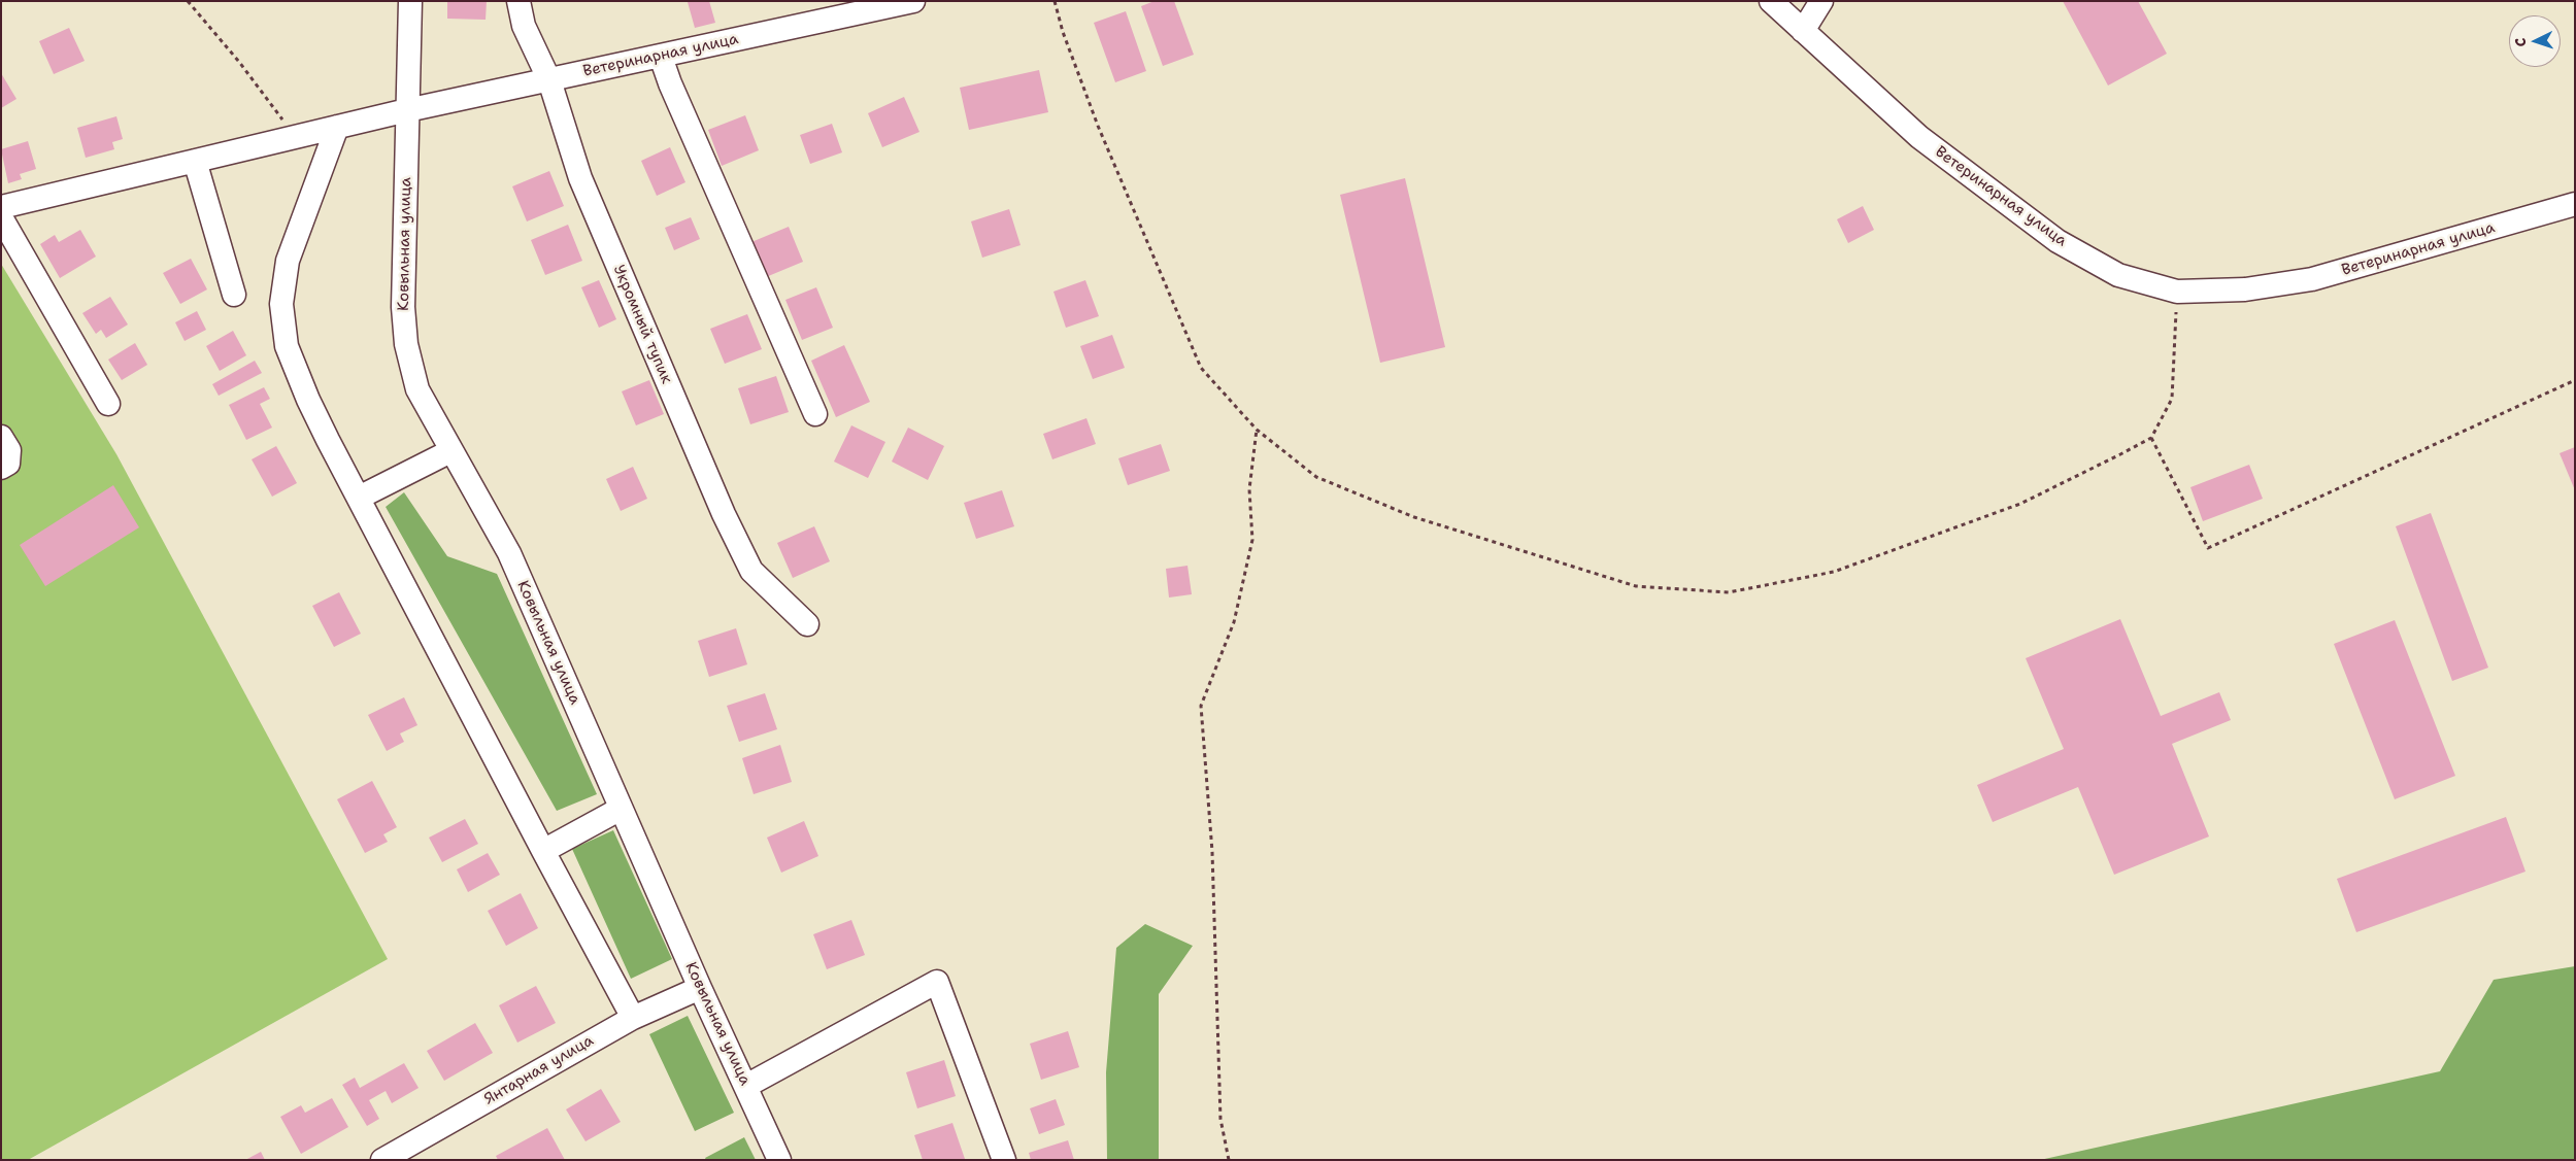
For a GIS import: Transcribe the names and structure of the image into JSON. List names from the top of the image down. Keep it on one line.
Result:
{"streets":{"street":["Ветеринарная улица","Ковыльная улица","Укромный тупик","Янтарная улица"]},"crossings":[["Ветеринарная улица","Ковыльная улица"],["Ветеринарная улица","Укромный тупик"],["Ковыльная улица","Янтарная улица"]],"north":"left"}
